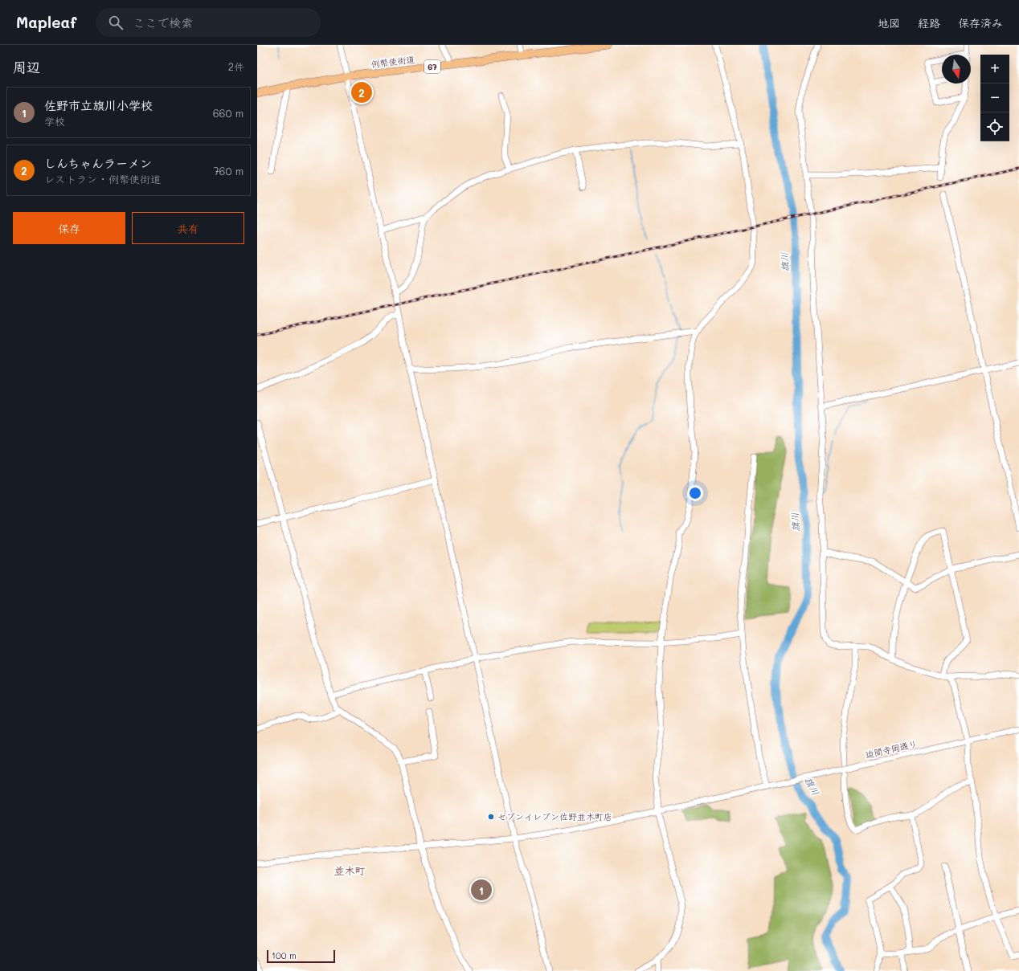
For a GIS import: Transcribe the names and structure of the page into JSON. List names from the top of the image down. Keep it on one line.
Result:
{"streets":{"main road":["例幣使街道","67"],"street":["迫間寺岡通り"]},"districts":["並木町"],"water":["旗川"],"places":["セブンイレブン佐野並木町店"],"scale_bar":"100 m","north":"bottom","page":{"header":"Mapleaf","search":"ここで検索","nav":["地図","経路","保存済み"],"heading":["周辺","2件"],"map_buttons":["+","−"],"pins":["2","1"],"list":[{"mark":"1","name":"佐野市立旗川小学校","note":"学校","value":"660 m"},{"mark":"2","name":"しんちゃんラーメン","note":"レストラン · 例幣使街道","value":"760 m"}],"buttons":["保存","共有"],"scale":"100 m"}}
